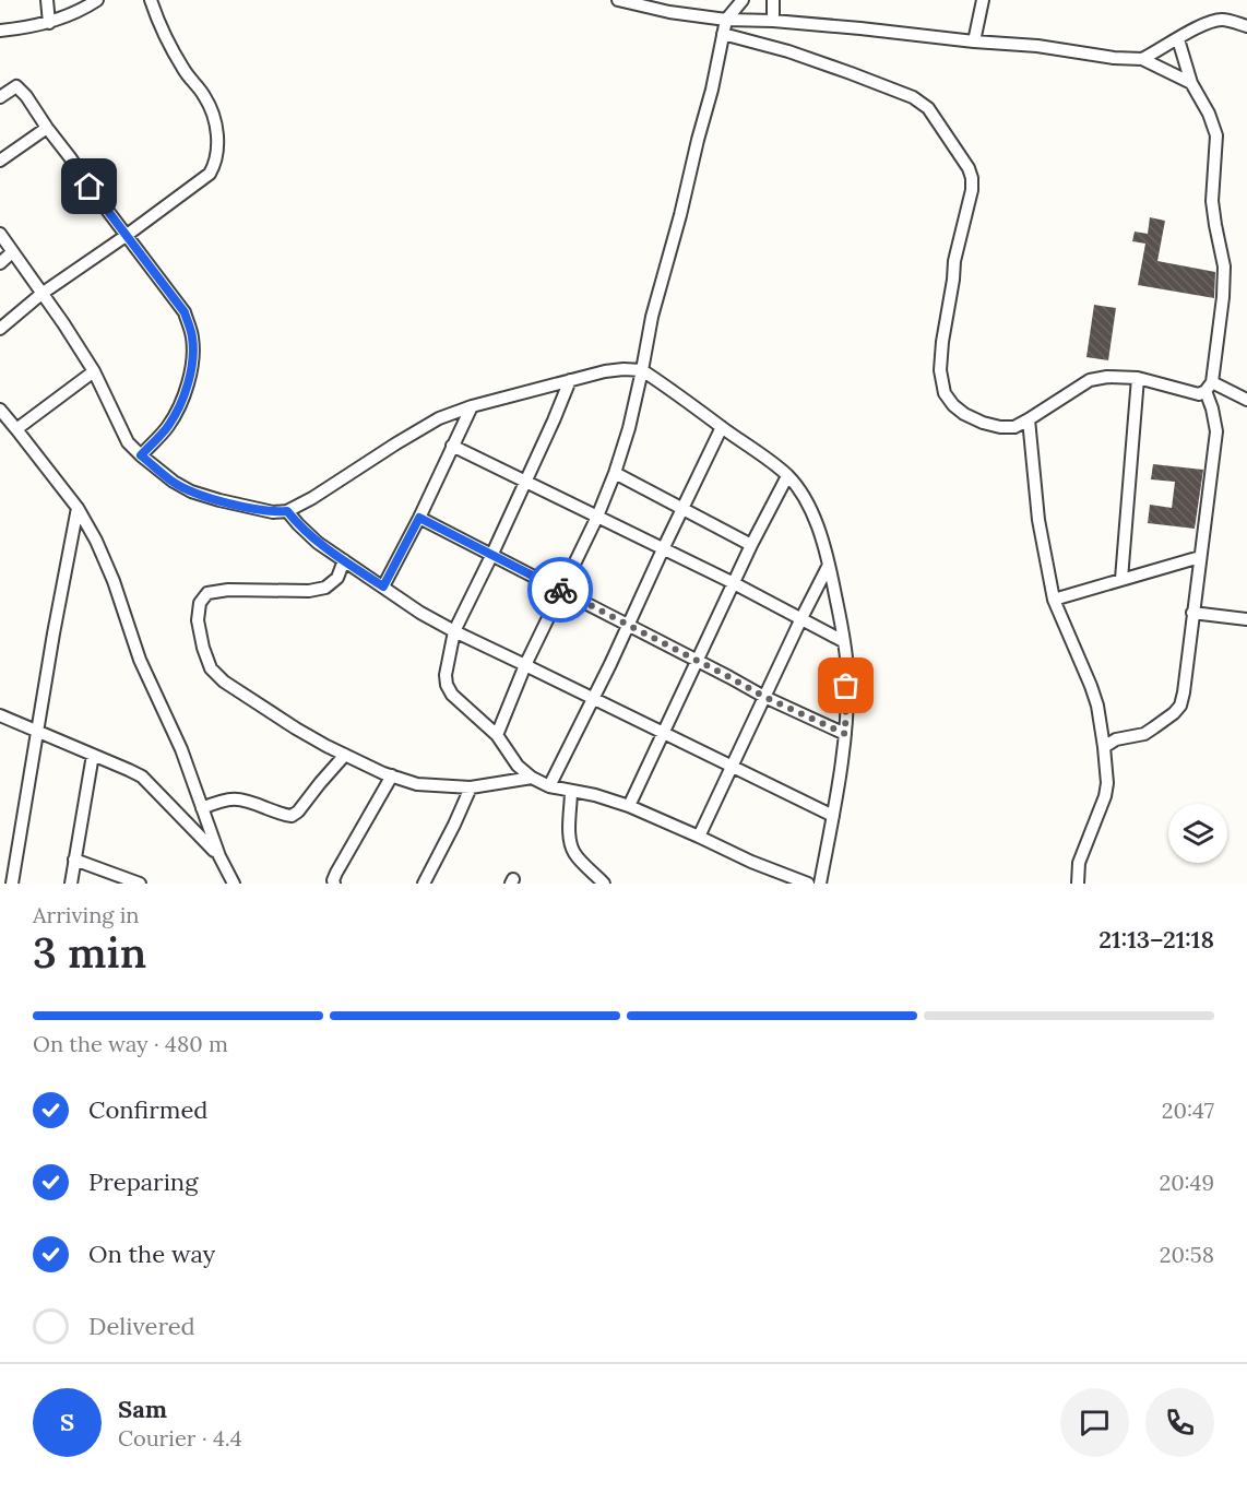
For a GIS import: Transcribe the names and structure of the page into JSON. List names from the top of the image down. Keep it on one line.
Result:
{"page":{"heading":["3 min","Arriving in","21:13–21:18"],"panel":["Sam","Courier · 4.4"],"bar":"On the way · 480 m","list":[["Confirmed","20:47"],["Preparing","20:49"],["On the way","20:58"],"Delivered"],"round":"S"}}
